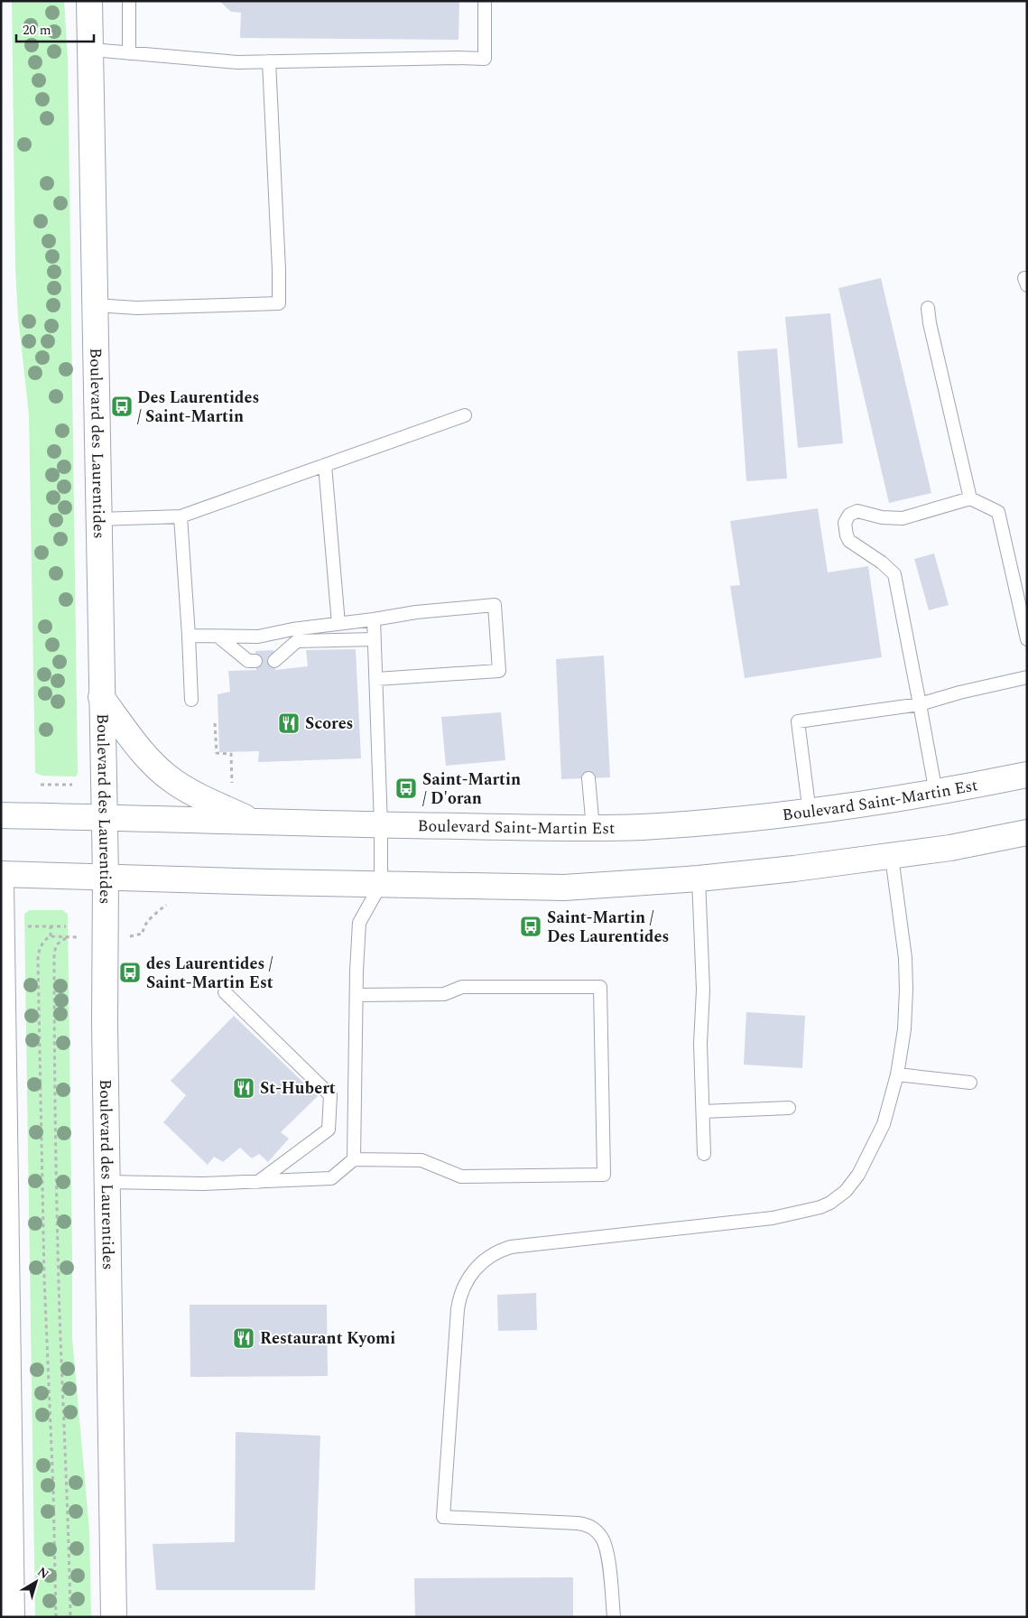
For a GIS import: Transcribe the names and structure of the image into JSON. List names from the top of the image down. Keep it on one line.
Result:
{"streets":{"main road":["Boulevard des Laurentides","Boulevard Saint-Martin Est"]},"crossings":[["Boulevard des Laurentides","Boulevard Saint-Martin Est"]],"places":{"bus stop":["Des Laurentides / Saint-Martin","Saint-Martin / D'oran","Saint-Martin / Des Laurentides","des Laurentides / Saint-Martin Est"],"restaurant":["Scores","St-Hubert","Restaurant Kyomi"]},"scale_bar":"20 m","north":"top right"}
